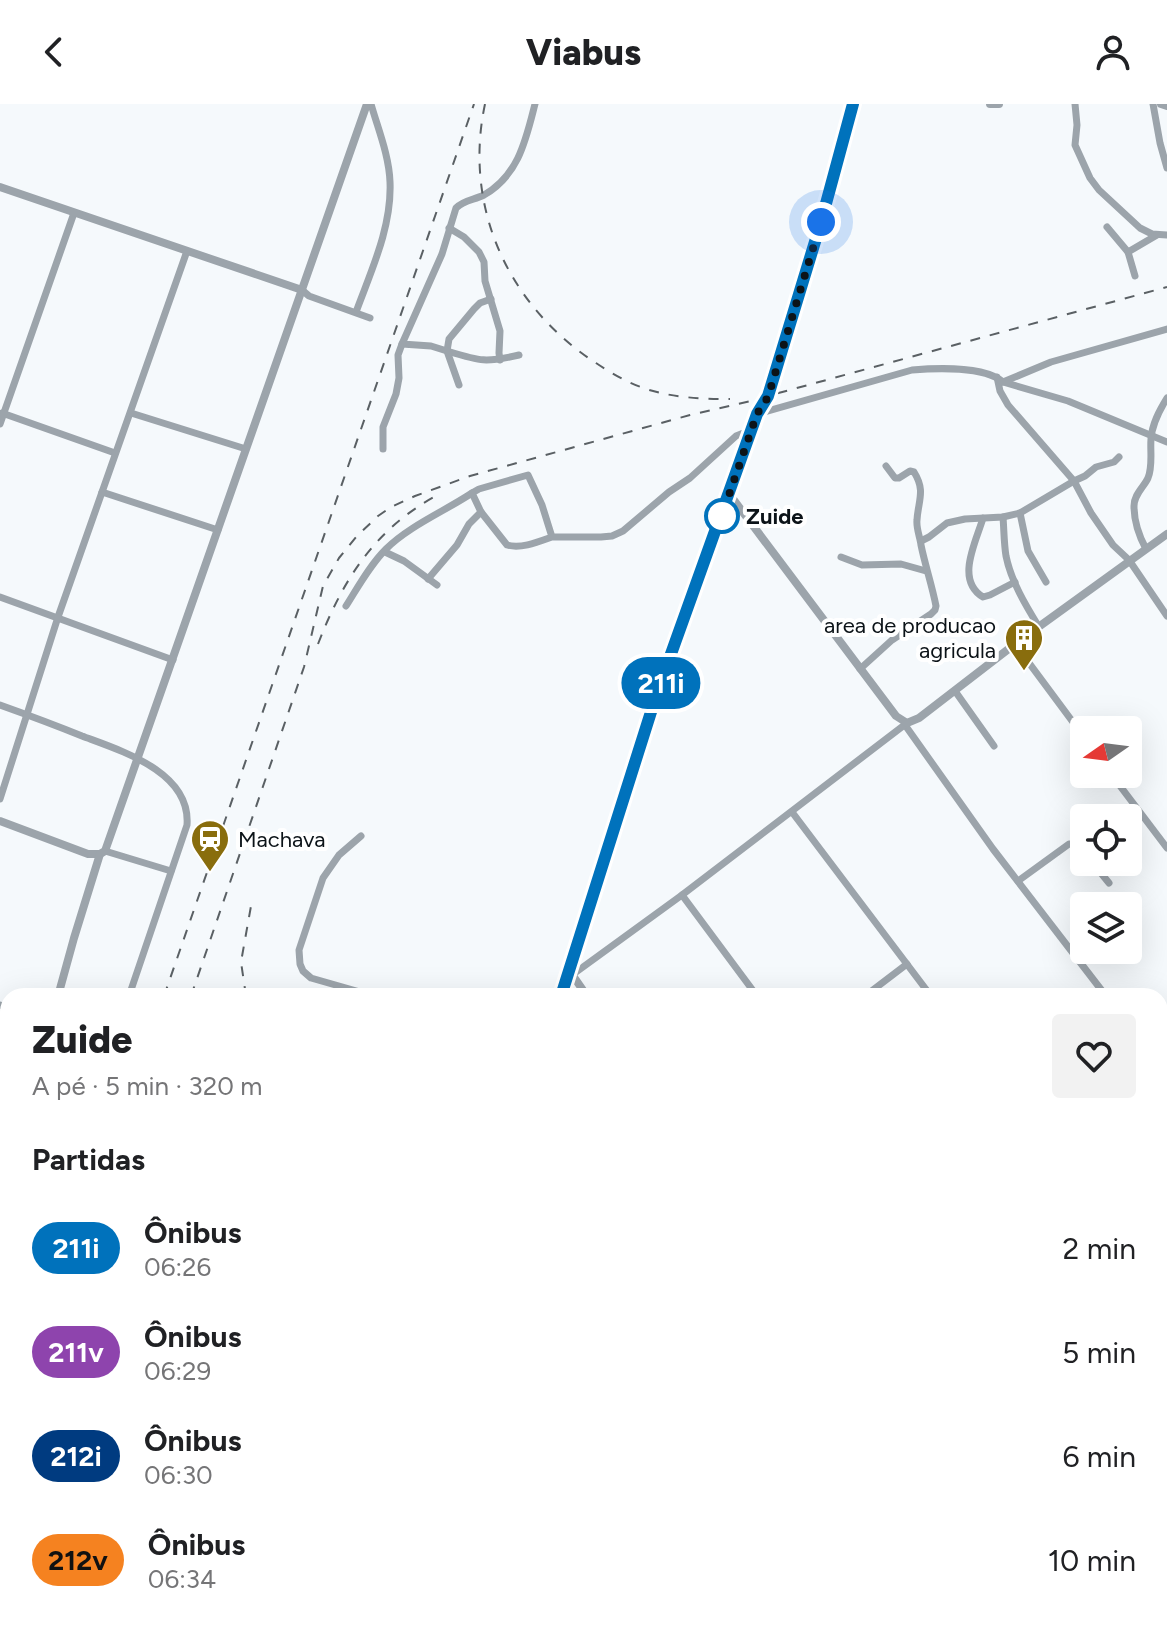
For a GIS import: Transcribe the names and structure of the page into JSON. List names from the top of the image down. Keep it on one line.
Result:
{"places":{"other":["Zuide"],"building":["area de producao agricula"],"station":["Machava"]},"lines":["bus line 211i"],"north":"left","page":{"header":"Viabus","on_map":"211i","heading":[["Zuide","A pé · 5 min · 320 m"],"Partidas"],"list":[{"mark":"211i","name":"Ônibus","note":"06:26","value":"2 min"},{"mark":"211v","name":"Ônibus","note":"06:29","value":"5 min"},{"mark":"212i","name":"Ônibus","note":"06:30","value":"6 min"},{"mark":"212v","name":"Ônibus","note":"06:34","value":"10 min"}]}}
